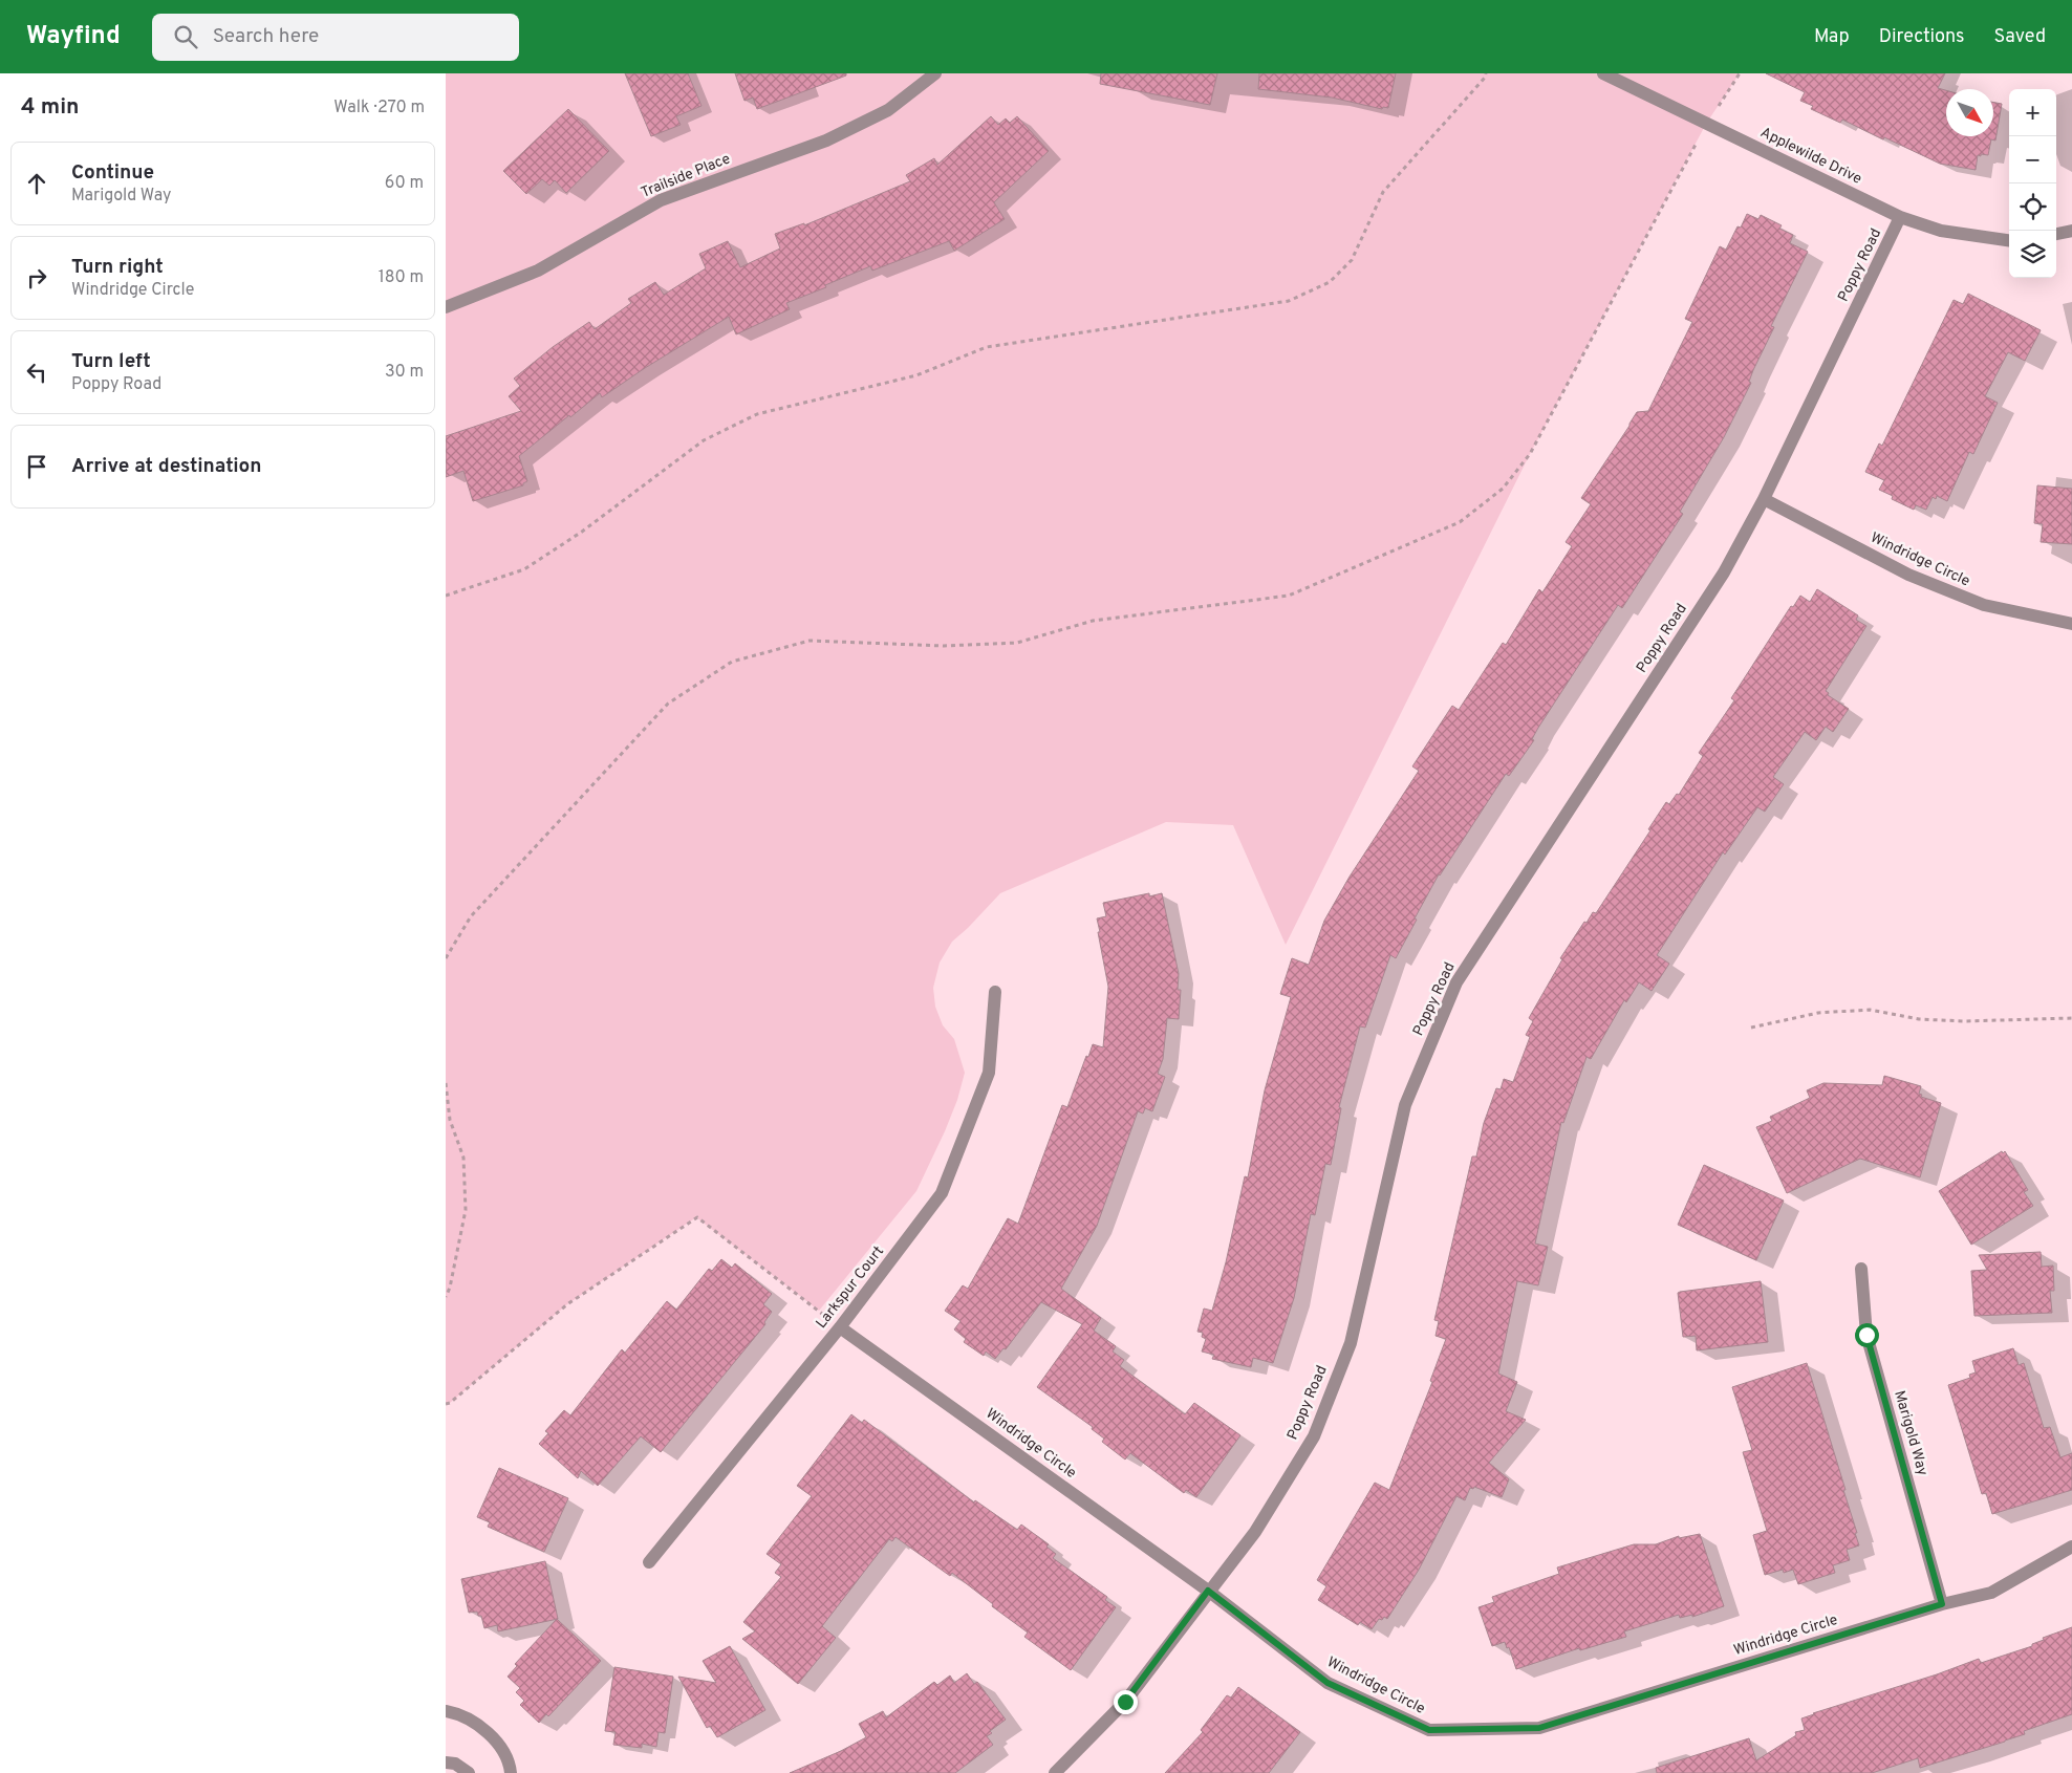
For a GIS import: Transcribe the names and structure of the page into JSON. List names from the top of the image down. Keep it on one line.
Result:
{"streets":{"street":["Applewilde Drive","Trailside Place","Poppy Road","Windridge Circle","Larkspur Court","Marigold Way"]},"crossings":[["Applewilde Drive","Poppy Road"],["Poppy Road","Windridge Circle"],["Windridge Circle","Larkspur Court"],["Windridge Circle","Marigold Way"]],"north":"bottom right","page":{"header":"Wayfind","search":"Search here","nav":["Map","Directions","Saved"],"heading":["4 min","Walk · 270 m"],"map_buttons":["+","−"],"list":[["Continue","Marigold Way","60 m"],["Turn right","Windridge Circle","180 m"],["Turn left","Poppy Road","30 m"],"Arrive at destination"]}}
